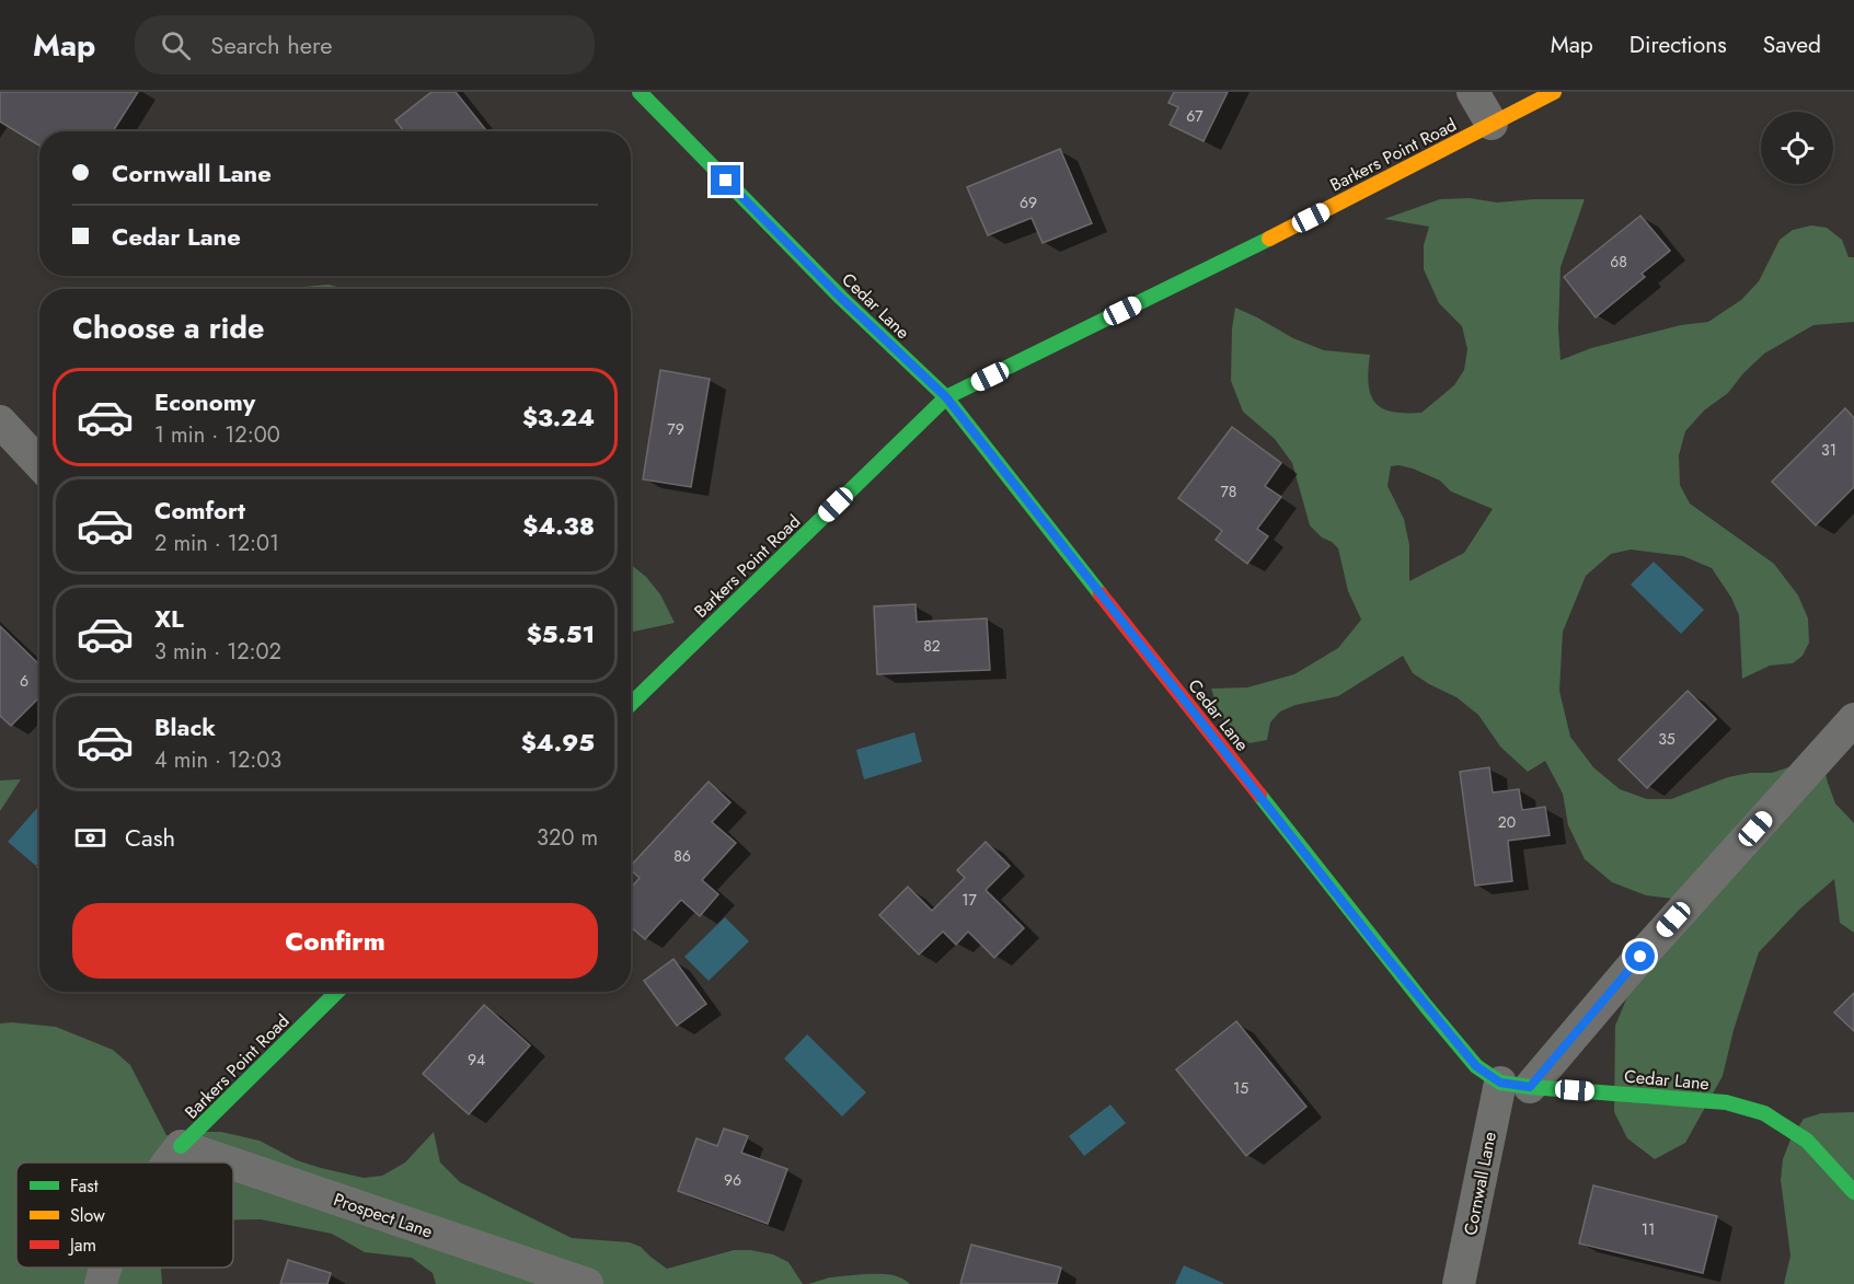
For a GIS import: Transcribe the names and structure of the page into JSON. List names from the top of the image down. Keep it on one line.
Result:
{"streets":{"street":["Barkers Point Road","Cedar Lane","Cornwall Lane","Prospect Lane"]},"crossings":[["Barkers Point Road","Cedar Lane"],["Barkers Point Road","Prospect Lane"],["Cedar Lane","Cornwall Lane"]],"house_numbers":["67","69","68","79","31","78","82","6","35","20","86","17","94","15","96","11"],"legend":["Fast","Slow","Jam"],"page":{"header":"Map","search":"Search here","nav":["Map","Directions","Saved"],"banner":["Cornwall Lane","Cedar Lane"],"heading":"Choose a ride","list":[{"name":"Economy","note":"1 min · 12:00","value":"$3.24"},{"name":"Comfort","note":"2 min · 12:01","value":"$4.38"},{"name":"XL","note":"3 min · 12:02","value":"$5.51"},{"name":"Black","note":"4 min · 12:03","value":"$4.95"}],"pay":["Cash","320 m"],"buttons":"Confirm"}}
